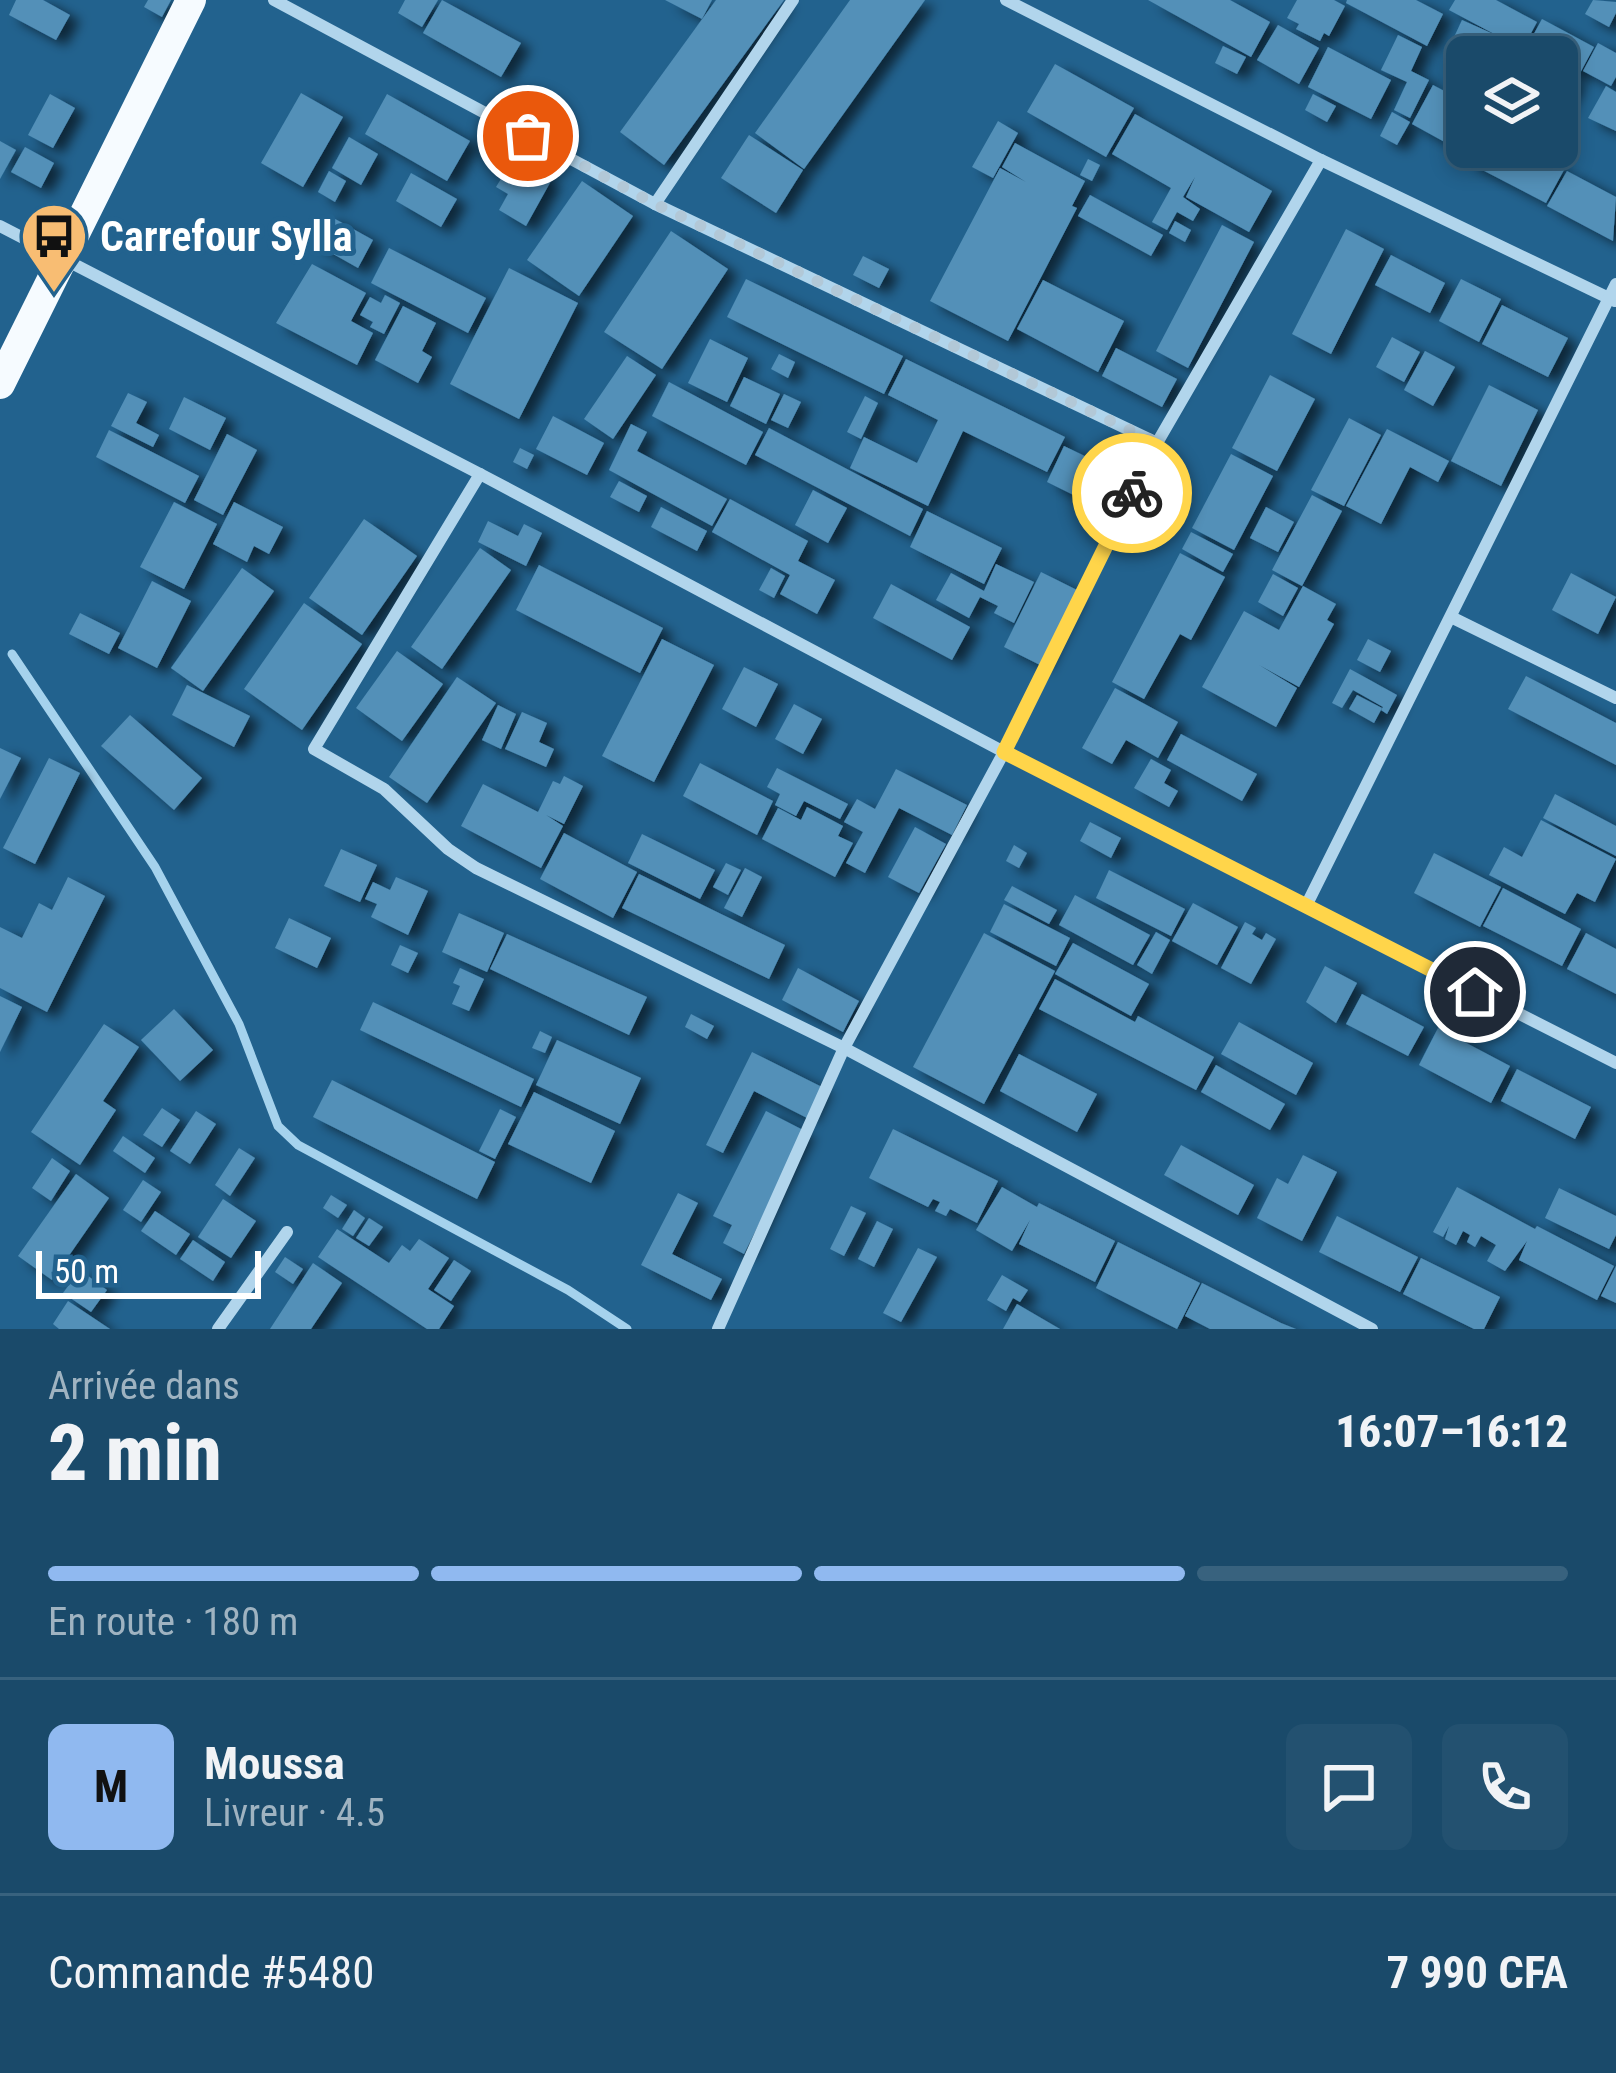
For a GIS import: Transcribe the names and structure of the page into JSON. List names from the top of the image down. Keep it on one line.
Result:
{"places":{"bus stop":["Carrefour Sylla"]},"scale_bar":"50 m","page":{"scale":"50 m","heading":["2 min","Arrivée dans","16:07–16:12"],"panel":["Moussa","Livreur · 4.5","Commande #5480","7 990 CFA"],"bar":"En route · 180 m","round":"M"}}
